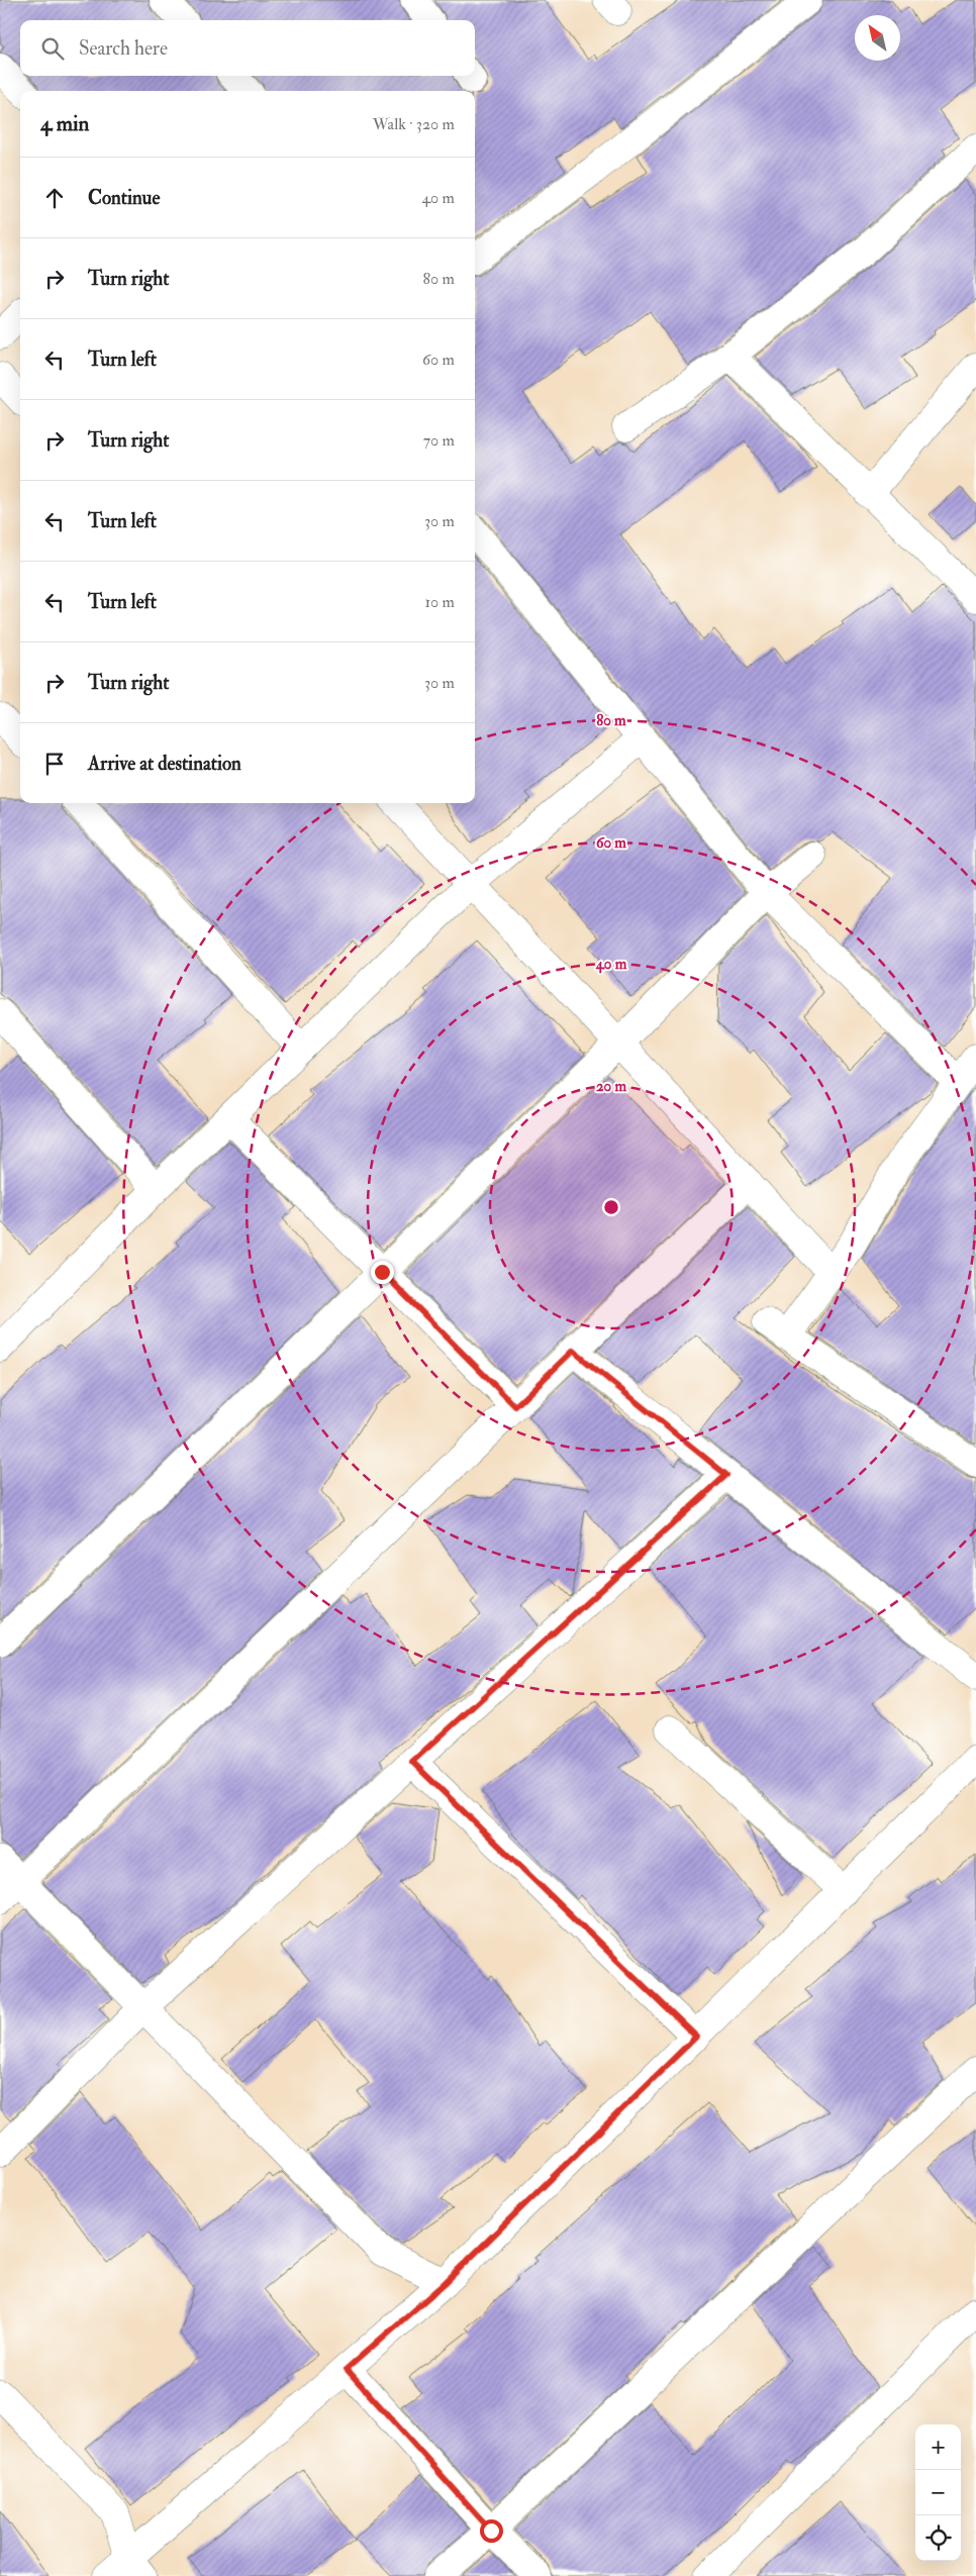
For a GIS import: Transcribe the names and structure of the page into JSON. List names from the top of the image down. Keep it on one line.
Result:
{"north":"top left","page":{"search":"Search here","heading":["4 min","Walk · 320 m"],"list":[["Continue","40 m"],["Turn right","80 m"],["Turn left","60 m"],["Turn right","70 m"],["Turn left","30 m"],["Turn left","10 m"],["Turn right","30 m"],"Arrive at destination"],"map_buttons":["+","−"]},"rings":["80 m","60 m","40 m","20 m"]}
